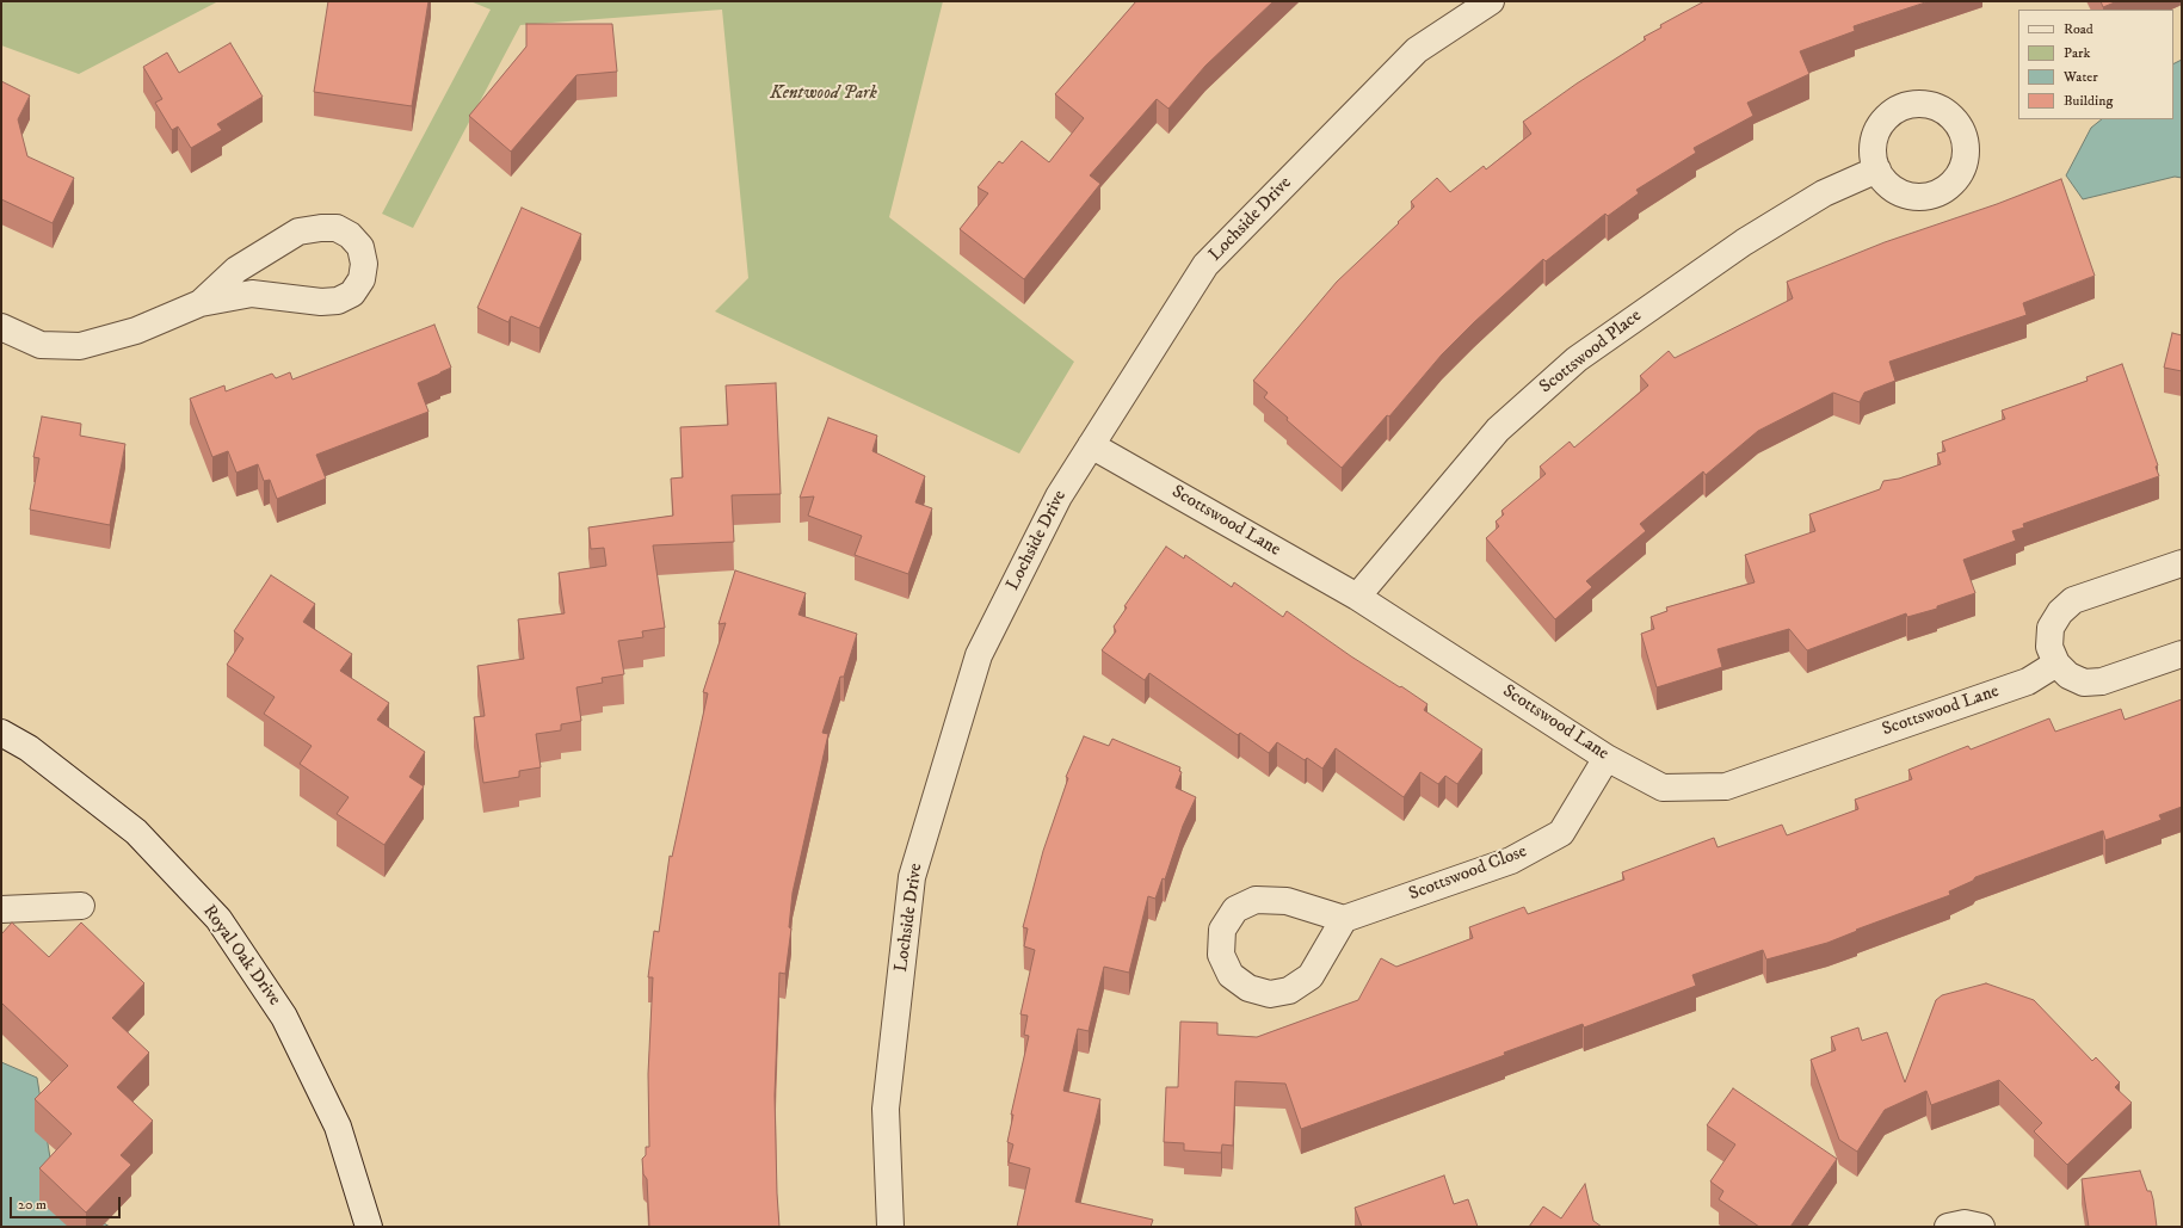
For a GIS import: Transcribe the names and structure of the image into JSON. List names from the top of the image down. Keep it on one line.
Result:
{"streets":{"street":["Lochside Drive","Scottswood Place","Scottswood Lane","Scottswood Close","Royal Oak Drive"]},"crossings":[["Lochside Drive","Scottswood Lane"],["Scottswood Place","Scottswood Lane"],["Scottswood Lane","Scottswood Close"]],"parks":["Kentwood Park"],"legend":["Road","Park","Water","Building"],"scale_bar":"20 m"}
